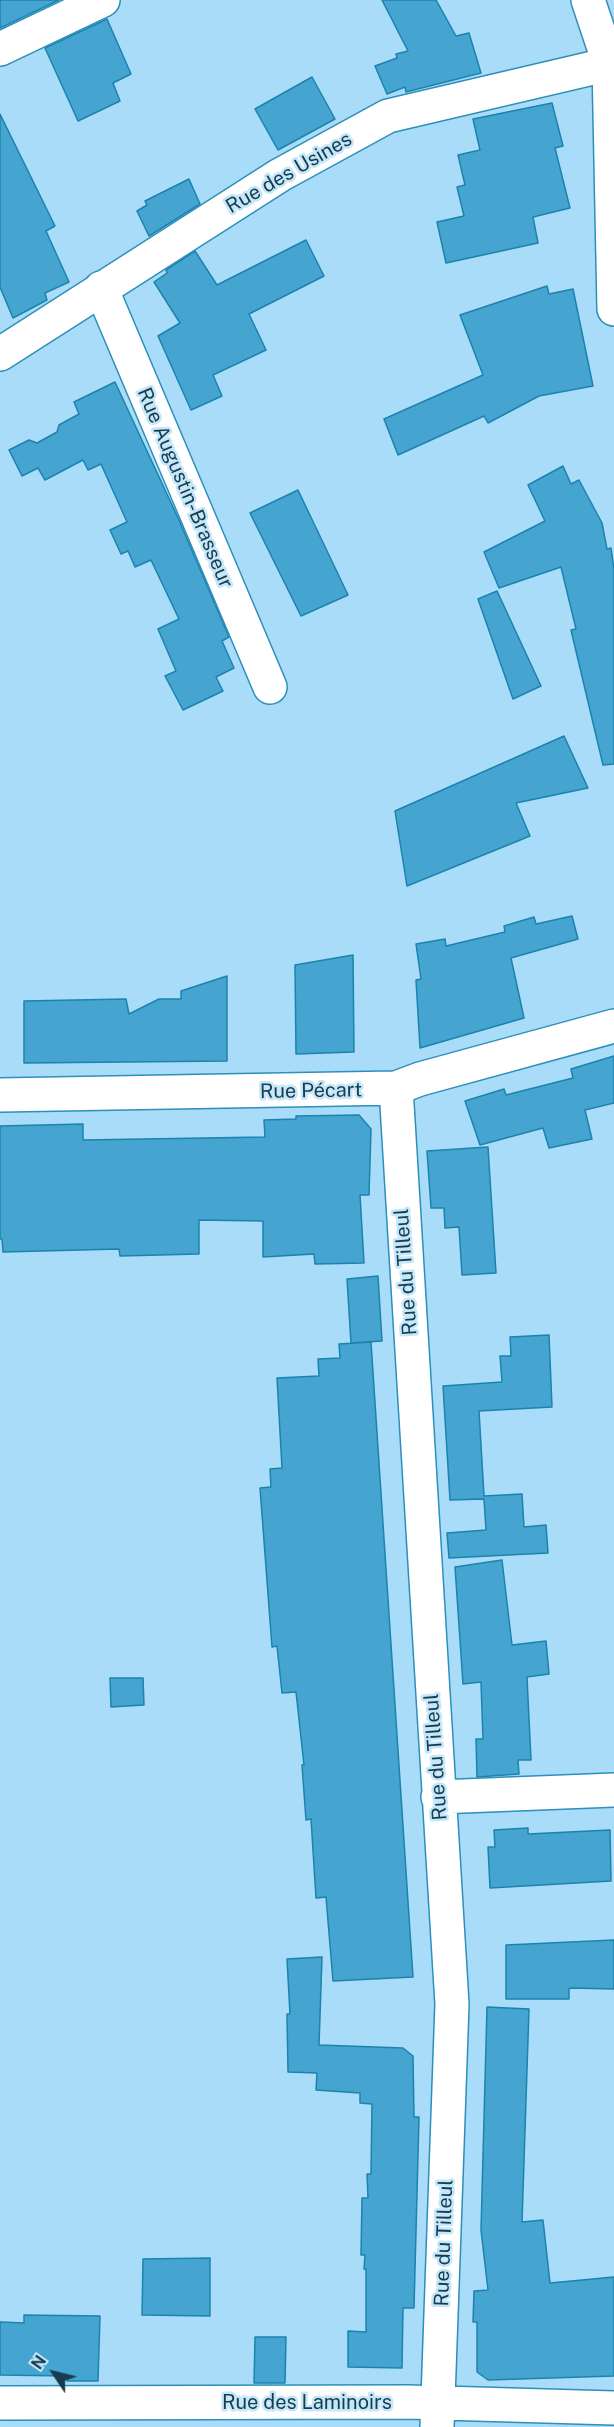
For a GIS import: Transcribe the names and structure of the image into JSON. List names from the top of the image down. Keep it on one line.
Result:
{"streets":{"street":["Rue des Usines","Rue Augustin-Brasseur","Rue Pécart","Rue du Tilleul","Rue des Laminoirs"]},"crossings":[["Rue des Usines","Rue Augustin-Brasseur"],["Rue Pécart","Rue du Tilleul"],["Rue du Tilleul","Rue des Laminoirs"]],"north":"top left"}
